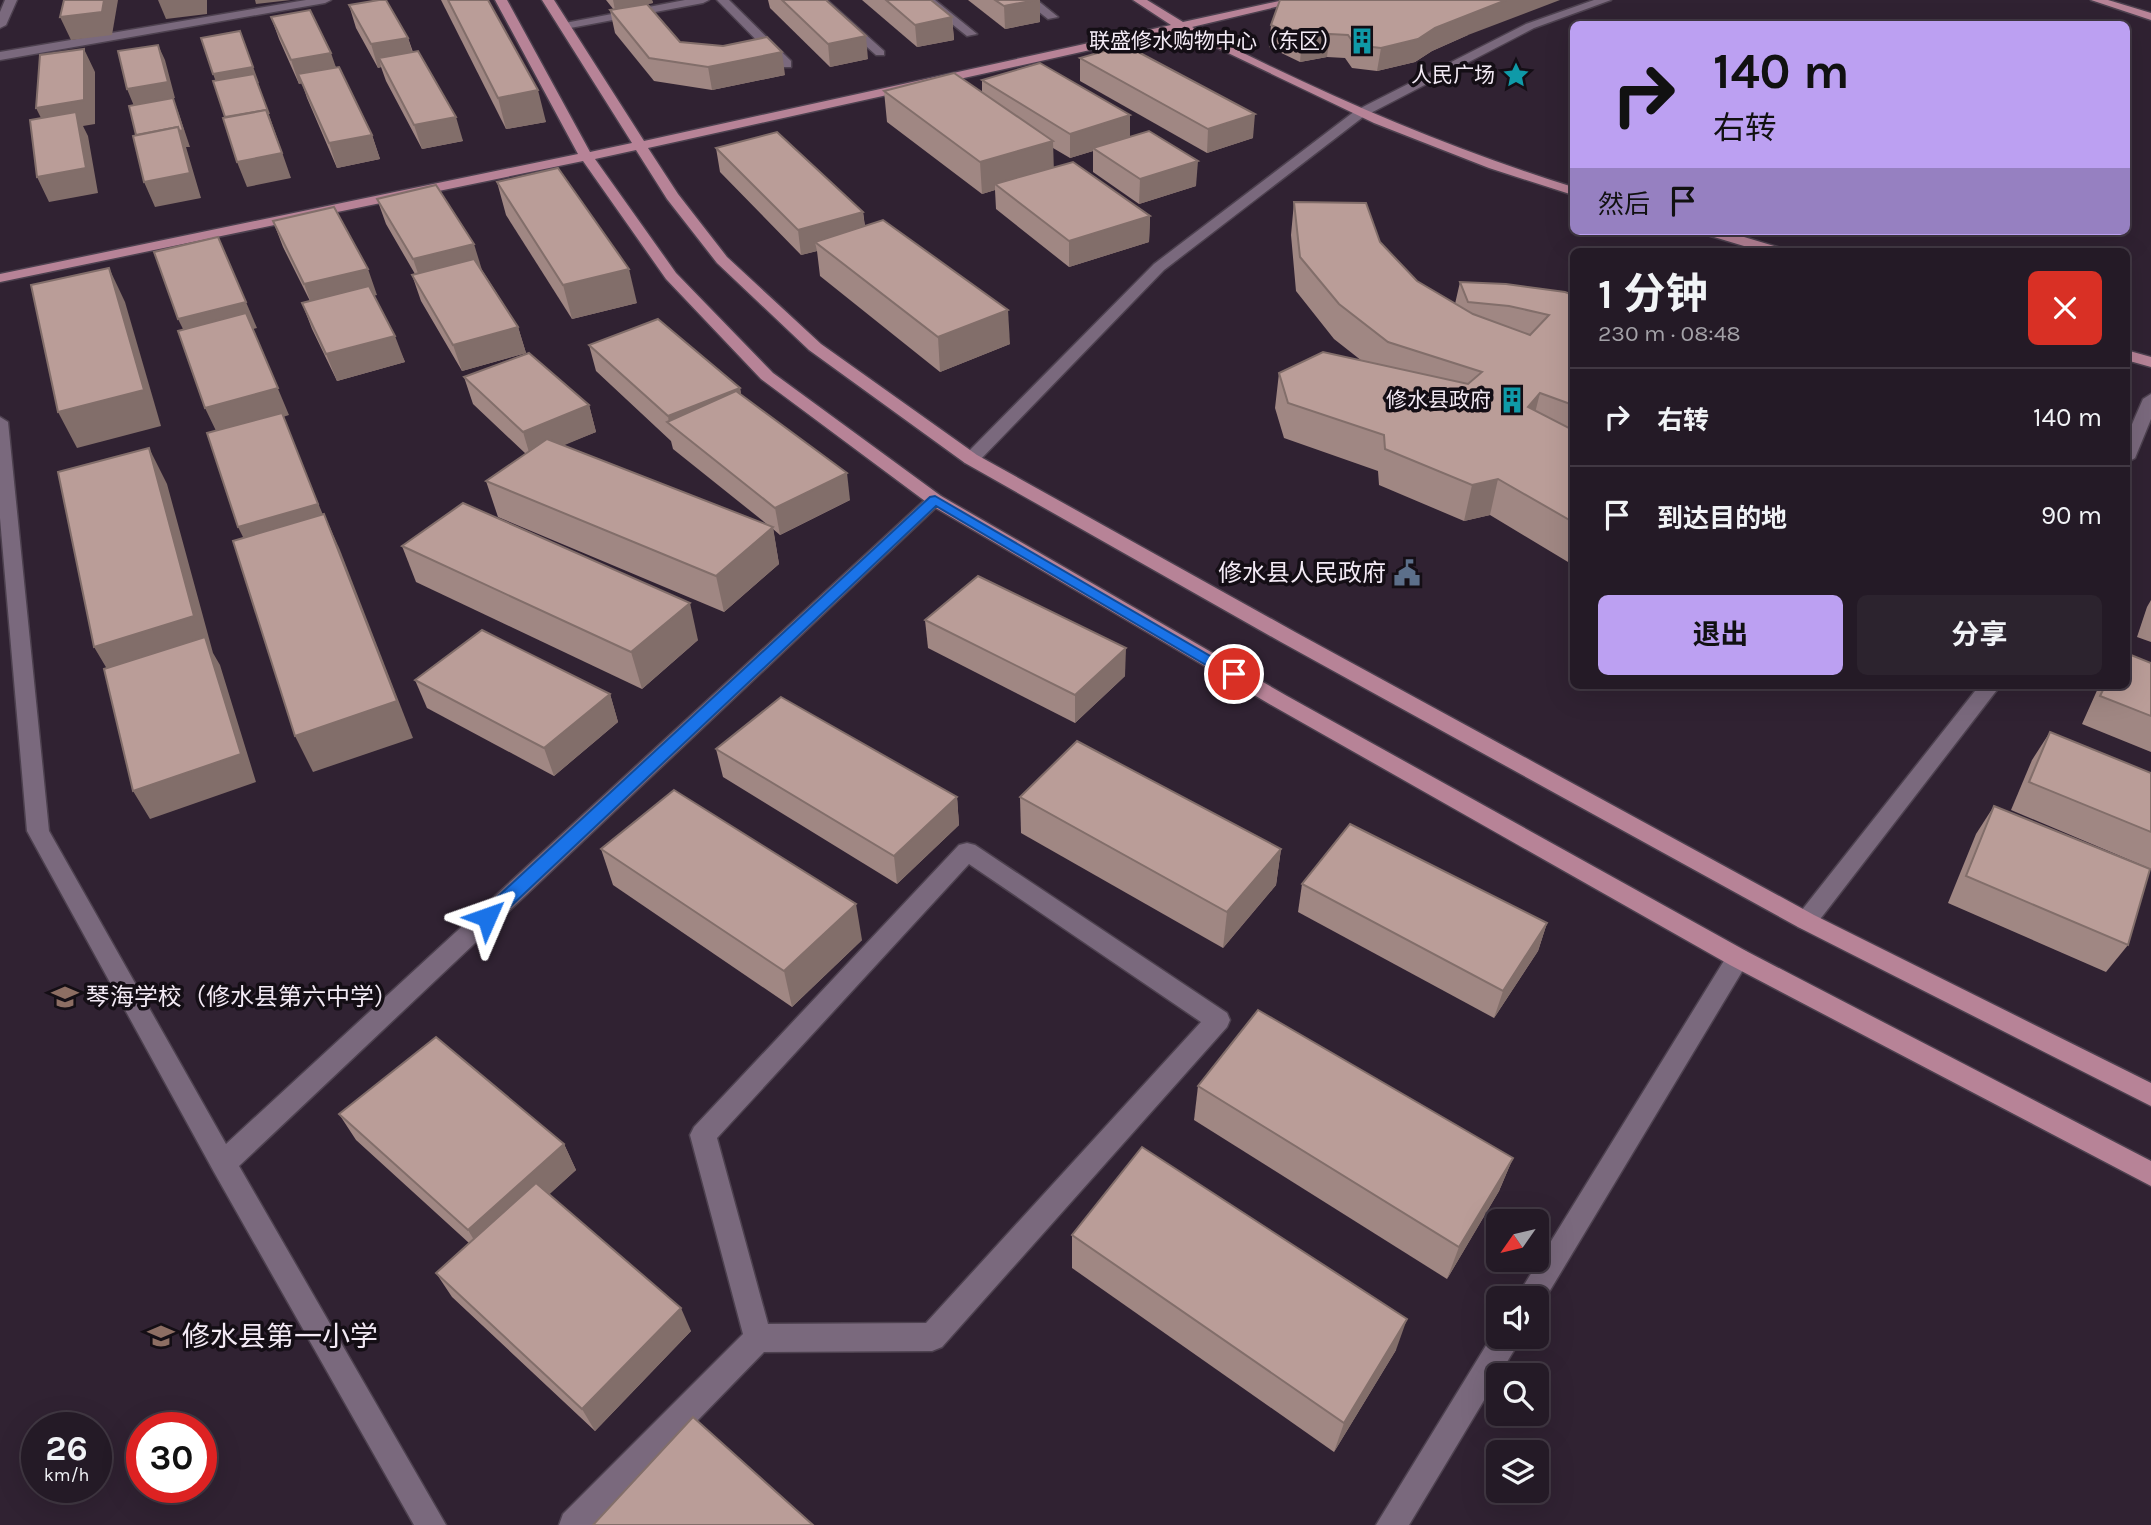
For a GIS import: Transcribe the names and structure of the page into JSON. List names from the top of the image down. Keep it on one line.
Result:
{"places":{"building":["联盛修水购物中心（东区）","修水县政府"],"place":["人民广场"],"public building":["修水县人民政府"],"school or university":["琴海学校（修水县第六中学）","修水县第一小学"]},"north":"bottom left","page":{"turn":["140 m","右转"],"then":"然后","heading":["1 分钟","230 m · 08:48"],"list":[{"name":"右转","value":"140 m"},{"name":"到达目的地","value":"90 m"}],"buttons":["退出","分享"],"speed":"26 km/h","limit":"30"}}
